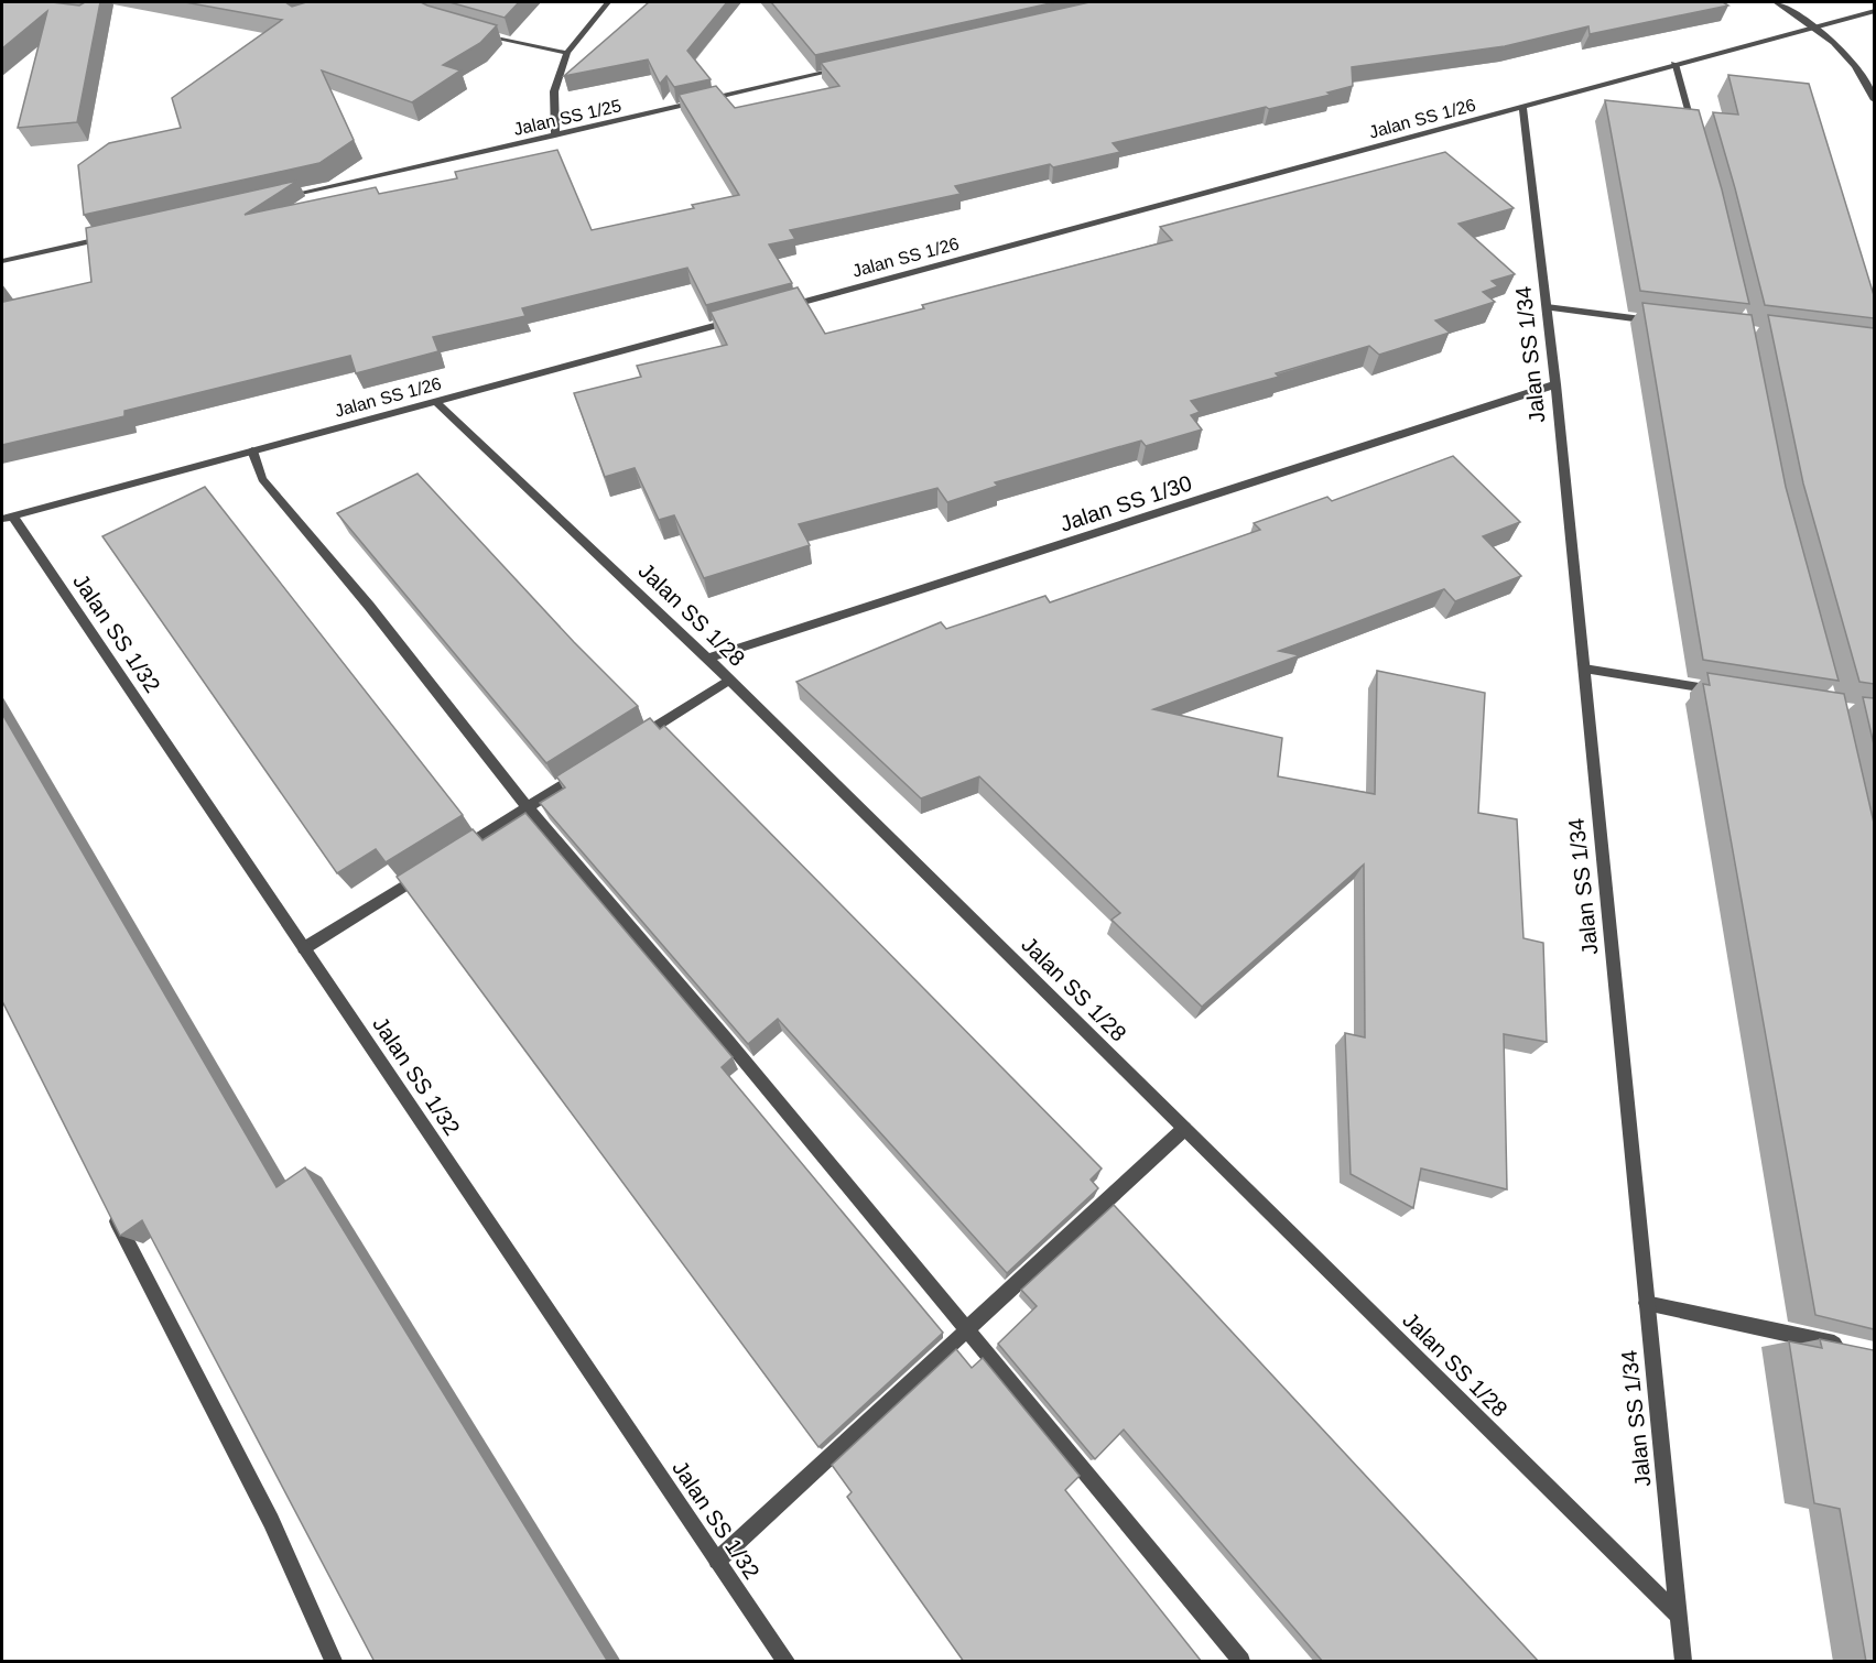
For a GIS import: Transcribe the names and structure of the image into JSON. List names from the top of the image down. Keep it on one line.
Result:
{"streets":{"street":["Jalan SS 1/25","Jalan SS 1/26","Jalan SS 1/34","Jalan SS 1/30","Jalan SS 1/28","Jalan SS 1/32"]},"crossings":[["Jalan SS 1/26","Jalan SS 1/34"],["Jalan SS 1/26","Jalan SS 1/28"],["Jalan SS 1/26","Jalan SS 1/32"],["Jalan SS 1/34","Jalan SS 1/30"],["Jalan SS 1/34","Jalan SS 1/28"],["Jalan SS 1/30","Jalan SS 1/28"]]}
